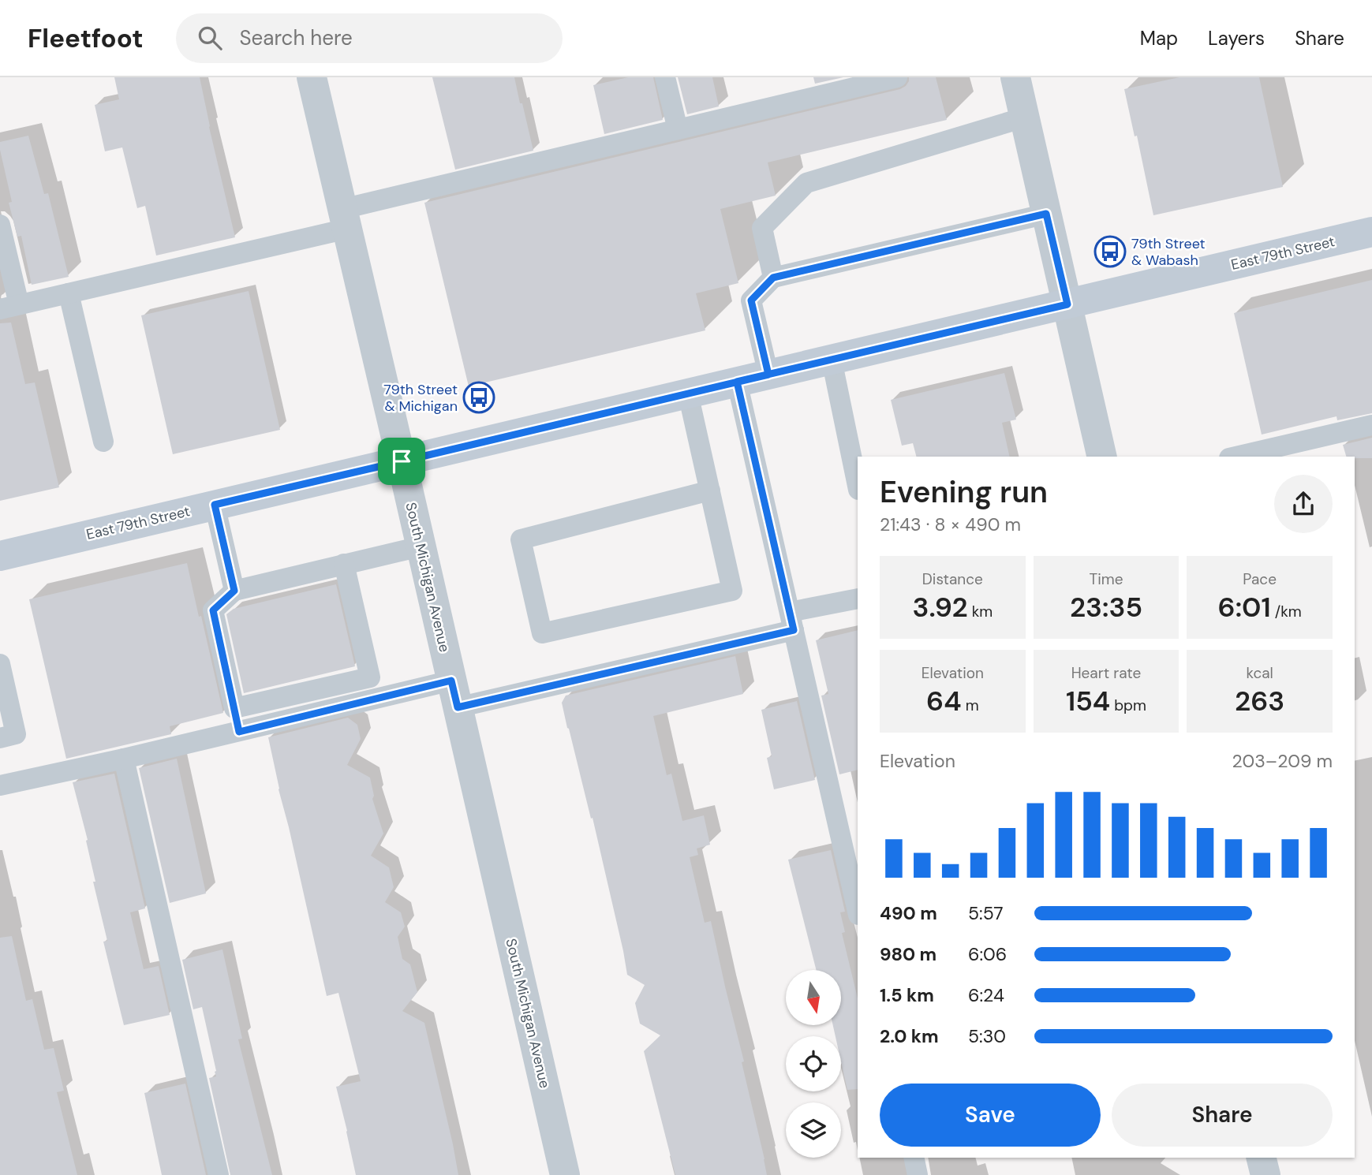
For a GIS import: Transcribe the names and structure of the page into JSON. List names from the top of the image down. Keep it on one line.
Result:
{"streets":{"main road":["East 79th Street"],"street":["South Michigan Avenue"]},"crossings":[["East 79th Street","South Michigan Avenue"]],"places":{"bus stop":["79th Street & Wabash","79th Street & Michigan"]},"north":"bottom","page":{"header":"Fleetfoot","search":"Search here","nav":["Map","Layers","Share"],"heading":["Evening run","21:43 · 8 × 490 m"],"stats":[["Distance","3.92 km"],["Time","23:35"],["Pace","6:01 /km"],["Elevation","64 m"],["Heart rate","154 bpm"],["kcal","263"]],"chart":["Elevation","203–209 m"],"list":[{"name":"490 m","note":"5:57"},{"name":"980 m","note":"6:06"},{"name":"1.5 km","note":"6:24"},{"name":"2.0 km","note":"5:30"}],"buttons":["Save","Share"]}}
